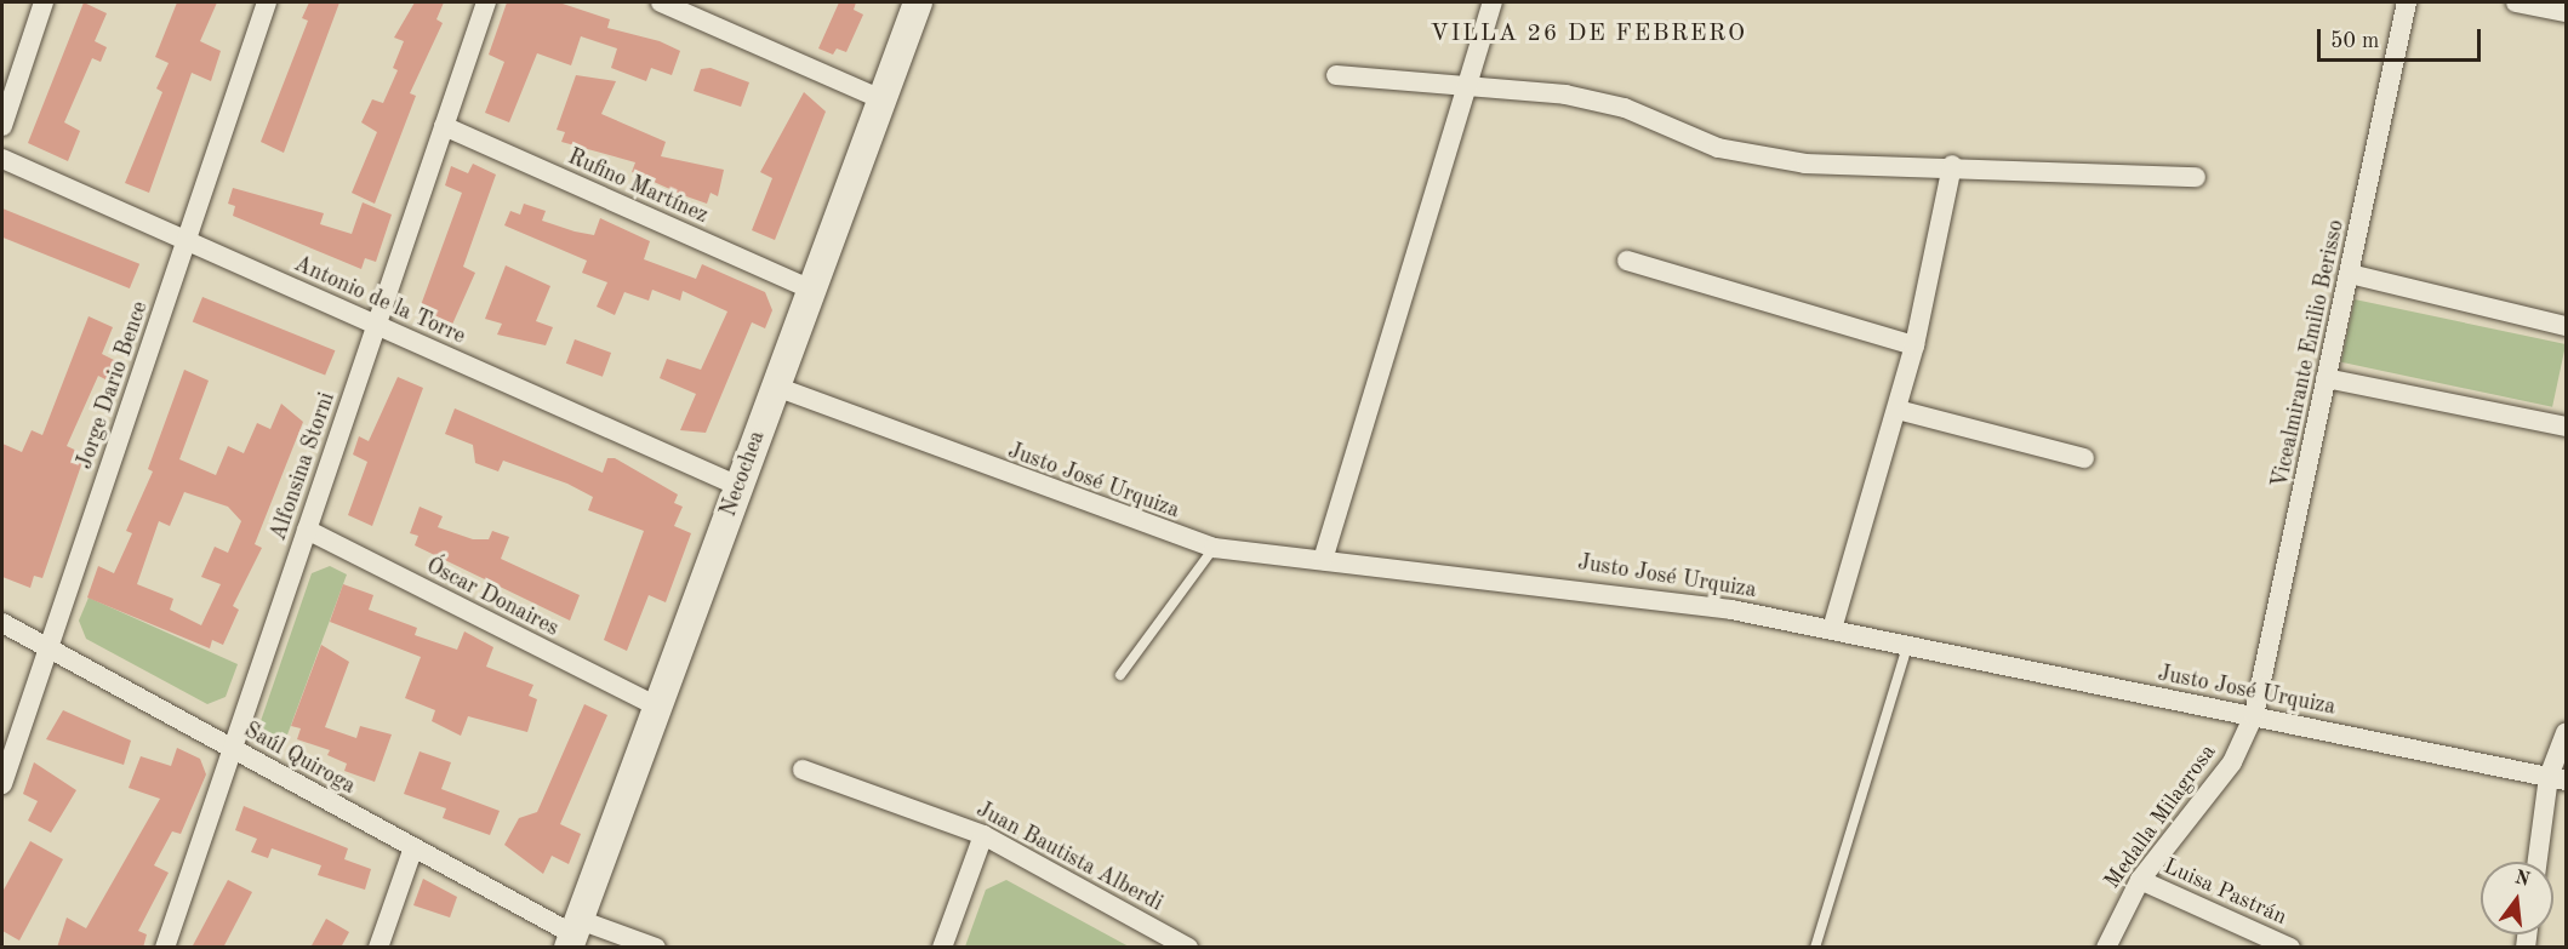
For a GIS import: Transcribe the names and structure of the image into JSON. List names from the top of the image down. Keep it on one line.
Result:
{"streets":{"main road":["Necochea"],"street":["Rufino Martínez","Antonio de la Torre","Vicealmirante Emilio Berisso","Jorge Dario Bence","Alfonsina Storni","Justo José Urquiza","Óscar Donaires","Saúl Quiroga","Medalla Milagrosa","Juan Bautista Alberdi","Luisa Pastrán"]},"crossings":[["Rufino Martínez","Alfonsina Storni"],["Rufino Martínez","Necochea"],["Antonio de la Torre","Jorge Dario Bence"],["Antonio de la Torre","Alfonsina Storni"],["Antonio de la Torre","Necochea"],["Vicealmirante Emilio Berisso","Justo José Urquiza"],["Vicealmirante Emilio Berisso","Medalla Milagrosa"],["Jorge Dario Bence","Saúl Quiroga"],["Alfonsina Storni","Óscar Donaires"],["Alfonsina Storni","Saúl Quiroga"],["Necochea","Justo José Urquiza"],["Necochea","Óscar Donaires"],["Necochea","Saúl Quiroga"],["Justo José Urquiza","Medalla Milagrosa"],["Medalla Milagrosa","Luisa Pastrán"]],"districts":["VILLA 26 DE FEBRERO"],"scale_bar":"50 m","north":"top"}
